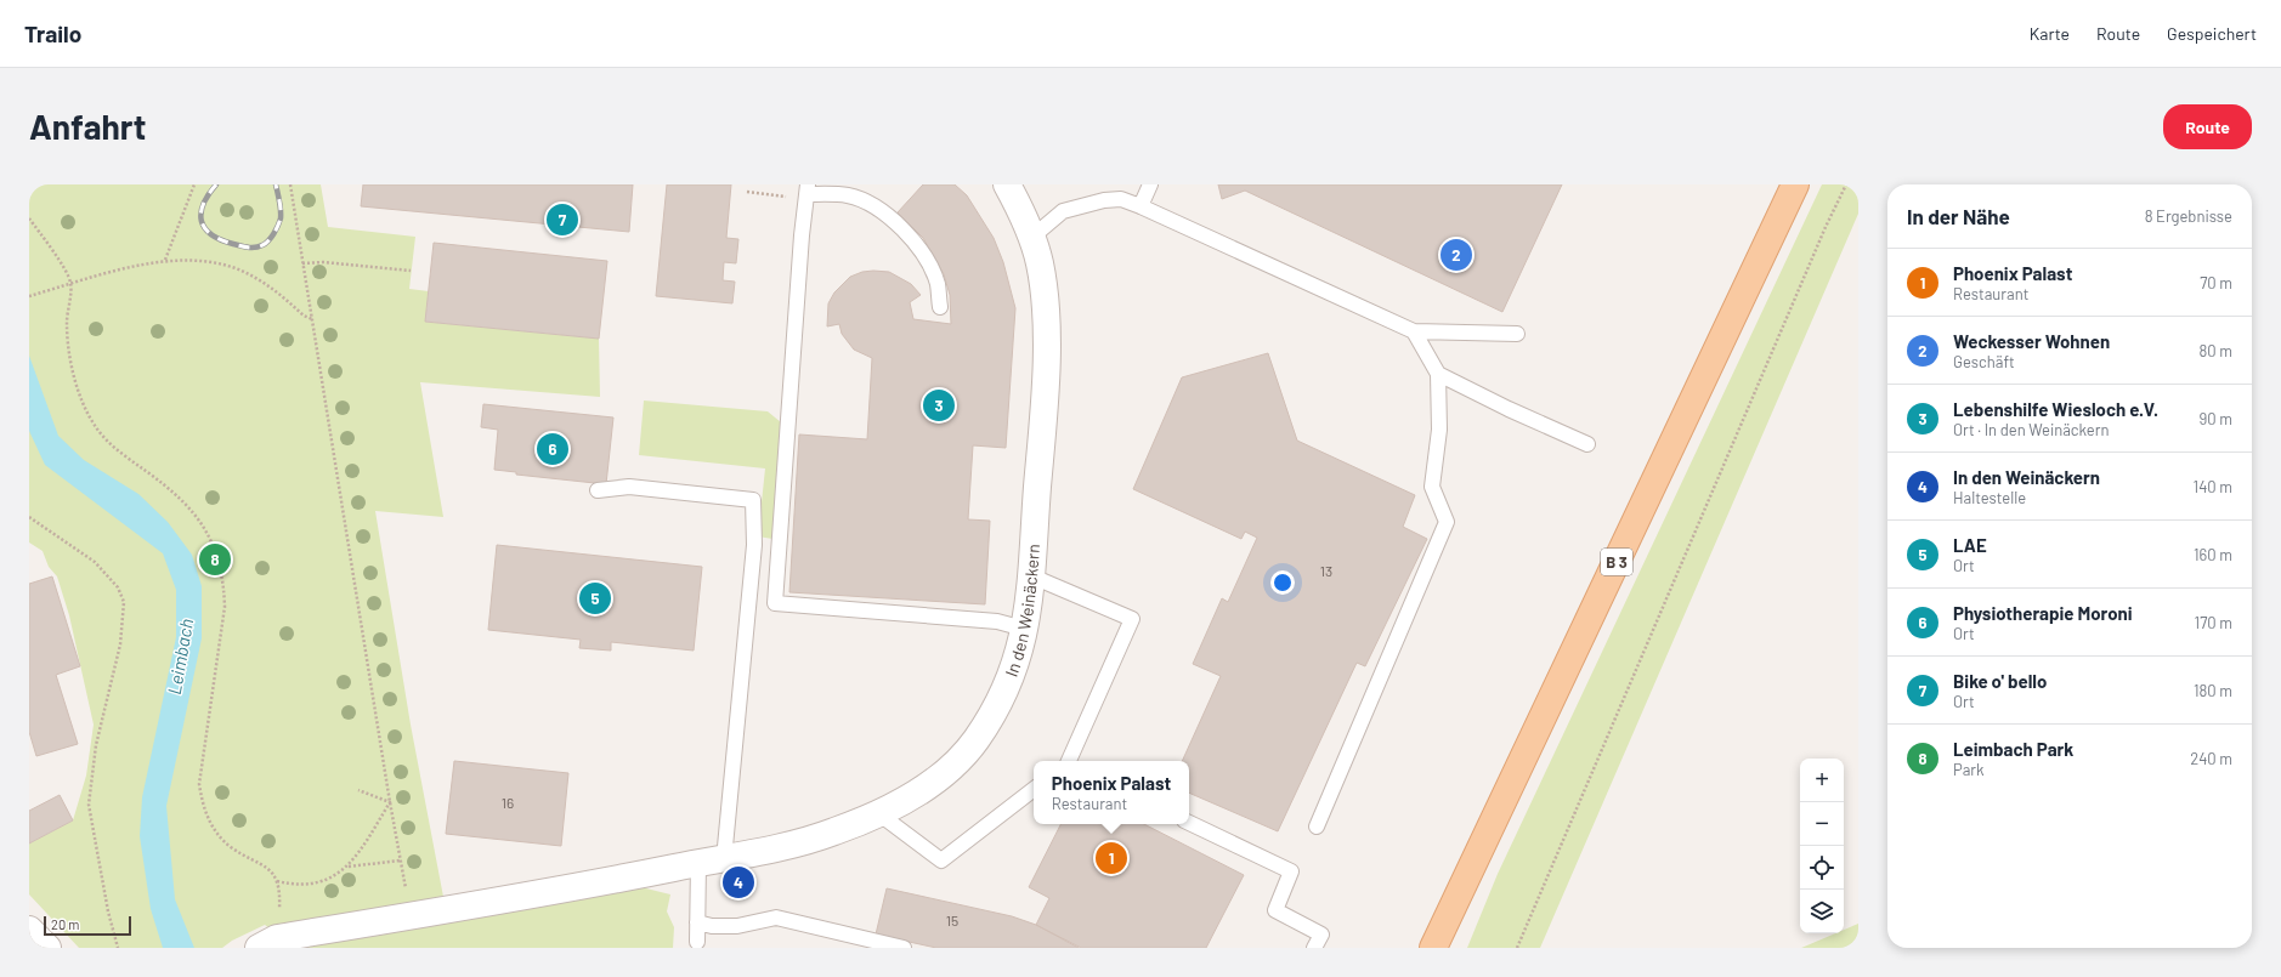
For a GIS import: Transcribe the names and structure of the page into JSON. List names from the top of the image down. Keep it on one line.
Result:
{"streets":{"main road":["B 3"],"street":["In den Weinäckern"]},"water":["Leimbach"],"house_numbers":["13","16","15"],"scale_bar":"20 m","page":{"header":"Trailo","nav":["Karte","Route","Gespeichert"],"buttons":"Route","title":"Anfahrt","heading":["In der Nähe","8 Ergebnisse"],"pins":["7","2","3","6","8","5","1","4"],"list":[{"mark":"1","name":"Phoenix Palast","note":"Restaurant","value":"70 m"},{"mark":"2","name":"Weckesser Wohnen","note":"Geschäft","value":"80 m"},{"mark":"3","name":"Lebenshilfe Wiesloch e.V.","note":"Ort · In den Weinäckern","value":"90 m"},{"mark":"4","name":"In den Weinäckern","note":"Haltestelle","value":"140 m"},{"mark":"5","name":"LAE","note":"Ort","value":"160 m"},{"mark":"6","name":"Physiotherapie Moroni","note":"Ort","value":"170 m"},{"mark":"7","name":"Bike o' bello","note":"Ort","value":"180 m"},{"mark":"8","name":"Leimbach Park","note":"Park","value":"240 m"}],"map_buttons":["+","−"],"popup":["Phoenix Palast","Restaurant"],"scale":"20 m"}}
